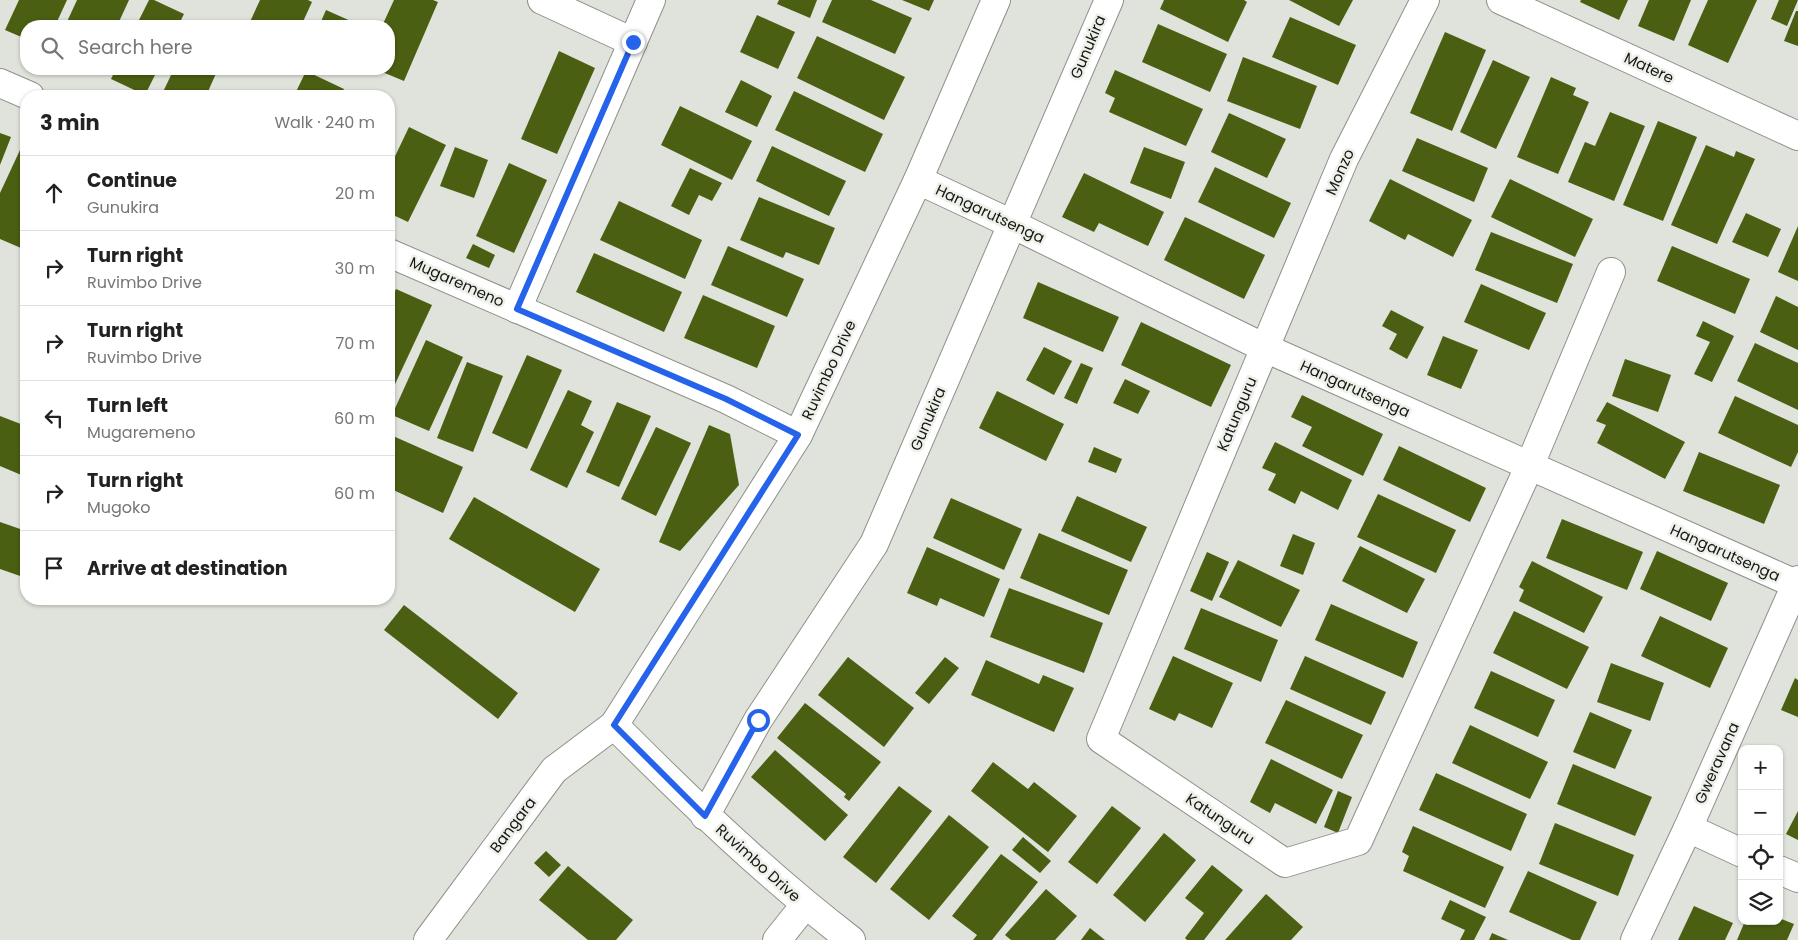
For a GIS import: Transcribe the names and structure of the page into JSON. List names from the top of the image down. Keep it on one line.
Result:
{"streets":{"street":["Gunukira","Matere","Monzo","Hangarutsenga","Mugaremeno","Ruvimbo Drive","Katunguru","Gweravana","Bangara"]},"crossings":[["Gunukira","Hangarutsenga"],["Gunukira","Ruvimbo Drive"],["Monzo","Hangarutsenga"],["Monzo","Katunguru"],["Hangarutsenga","Ruvimbo Drive"],["Hangarutsenga","Katunguru"],["Hangarutsenga","Gweravana"],["Mugaremeno","Ruvimbo Drive"],["Ruvimbo Drive","Bangara"]],"page":{"search":"Search here","heading":["3 min","Walk · 240 m"],"list":[["Continue","Gunukira","20 m"],["Turn right","Ruvimbo Drive","30 m"],["Turn right","Ruvimbo Drive","70 m"],["Turn left","Mugaremeno","60 m"],["Turn right","Mugoko","60 m"],"Arrive at destination"],"map_buttons":["+","−"]}}
